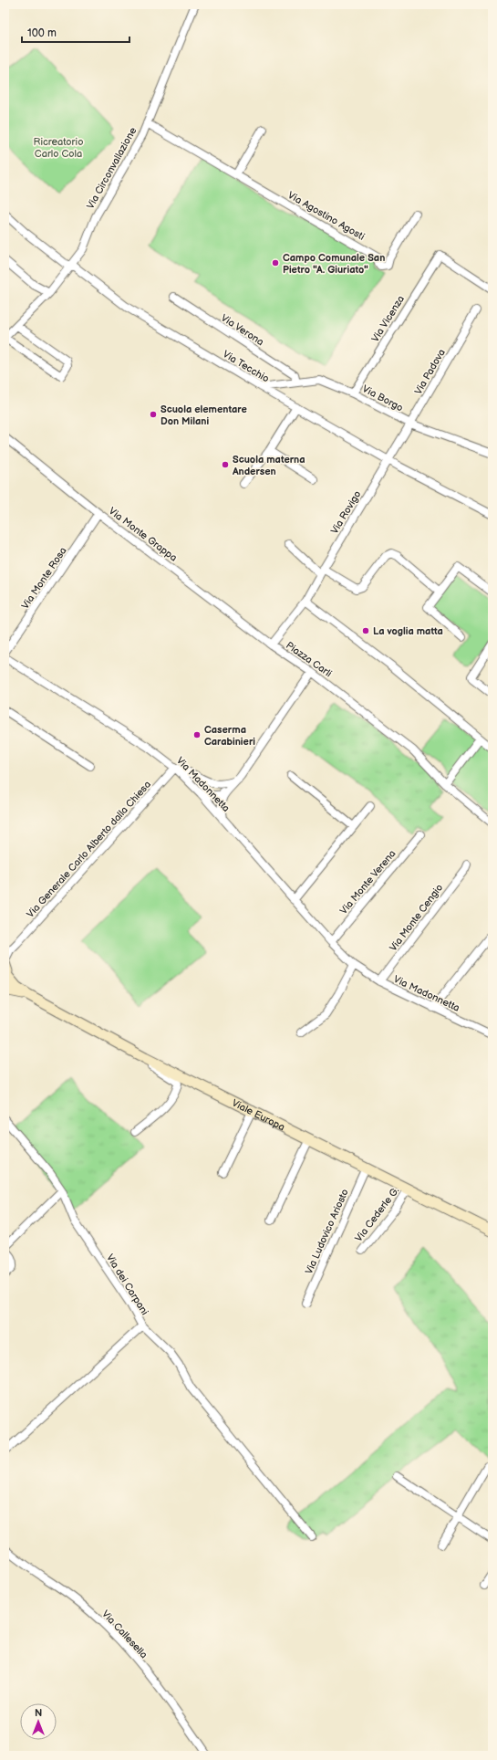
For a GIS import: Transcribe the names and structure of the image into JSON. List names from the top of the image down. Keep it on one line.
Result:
{"streets":{"main road":["Viale Europa"],"street":["Via Circonvallazione","Via Agostino Agosti","Via Vicenza","Via Verona","Via Tecchio","Via Padova","Via Borgo","Via Rovigo","Via Monte Grappa","Via Monte Rosa","Piazza Carli","Via Madonnetta","Via Generale Carlo Alberto dalla Chiesa","Via Monte Verena","Via Monte Cengio","Via Cederle G.","Via Ludovico Ariosto","Via dei Carpani","Via Callesella"]},"crossings":[["Via Circonvallazione","Via Agostino Agosti"],["Via Circonvallazione","Via Tecchio"],["Via Vicenza","Via Borgo"],["Via Verona","Via Borgo"],["Via Tecchio","Via Padova"],["Via Tecchio","Via Borgo"],["Via Tecchio","Via Rovigo"],["Via Padova","Via Borgo"],["Via Padova","Via Rovigo"],["Via Rovigo","Piazza Carli"],["Via Monte Grappa","Via Monte Rosa"],["Via Monte Grappa","Piazza Carli"],["Via Madonnetta","Via Generale Carlo Alberto dalla Chiesa"],["Via Madonnetta","Via Monte Verena"],["Via Madonnetta","Via Monte Cengio"],["Viale Europa","Via Cederle G."],["Viale Europa","Via Ludovico Ariosto"]],"parks":["Ricreatorio Carlo Cola"],"places":["Campo Comunale San Pietro \"A. Giuriato\"","Scuola elementare Don Milani","Scuola materna Andersen","La voglia matta","Caserma Carabinieri"],"scale_bar":"100 m","north":"top"}
